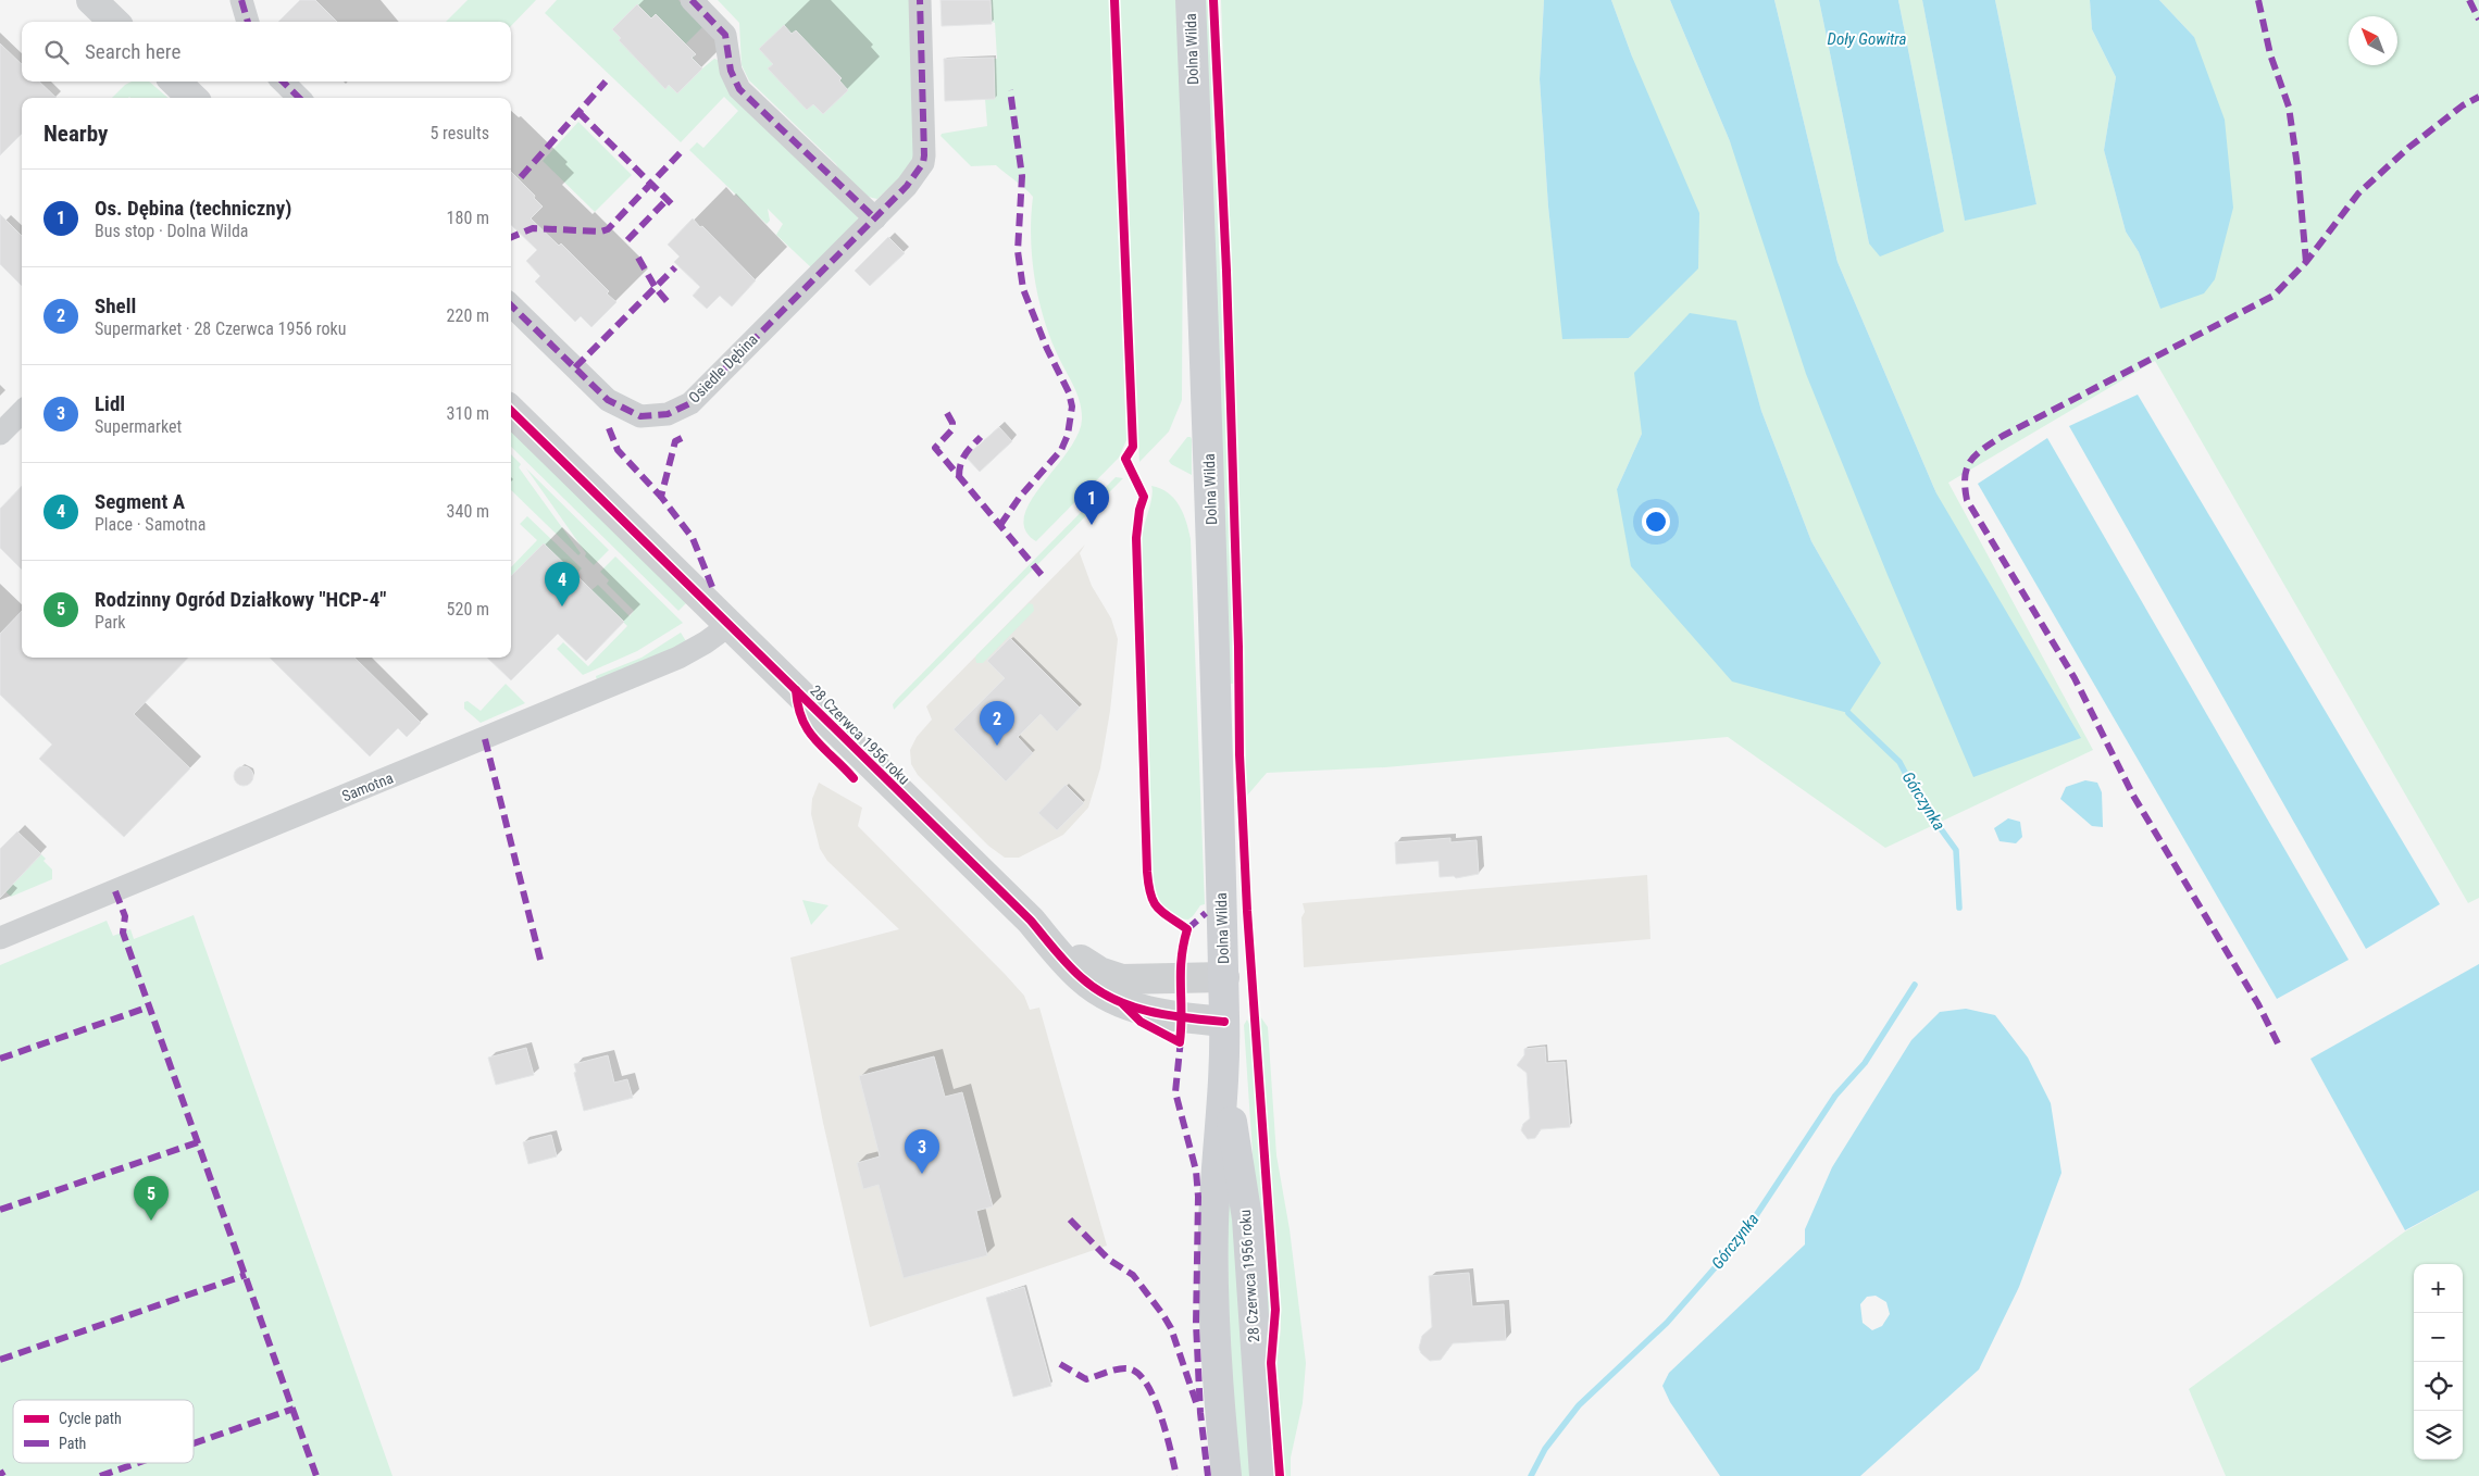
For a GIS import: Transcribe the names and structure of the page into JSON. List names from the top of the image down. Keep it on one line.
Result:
{"streets":{"main road":["Dolna Wilda","28 Czerwca 1956 roku"],"street":["Osiedle Dębina","Samotna"]},"crossings":[["Dolna Wilda","28 Czerwca 1956 roku"],["28 Czerwca 1956 roku","Samotna"]],"water":["Doły Gowitra","Górczynka"],"legend":["Cycle path","Path"],"north":"top left","page":{"search":"Search here","heading":["Nearby","5 results"],"list":[{"mark":"1","name":"Os. Dębina (techniczny)","note":"Bus stop · Dolna Wilda","value":"180 m"},{"mark":"2","name":"Shell","note":"Supermarket · 28 Czerwca 1956 roku","value":"220 m"},{"mark":"3","name":"Lidl","note":"Supermarket","value":"310 m"},{"mark":"4","name":"Segment A","note":"Place · Samotna","value":"340 m"},{"mark":"5","name":"Rodzinny Ogród Działkowy \"HCP-4\"","note":"Park","value":"520 m"}],"pins":["1","4","2","3","5"],"map_buttons":["+","−"]}}
